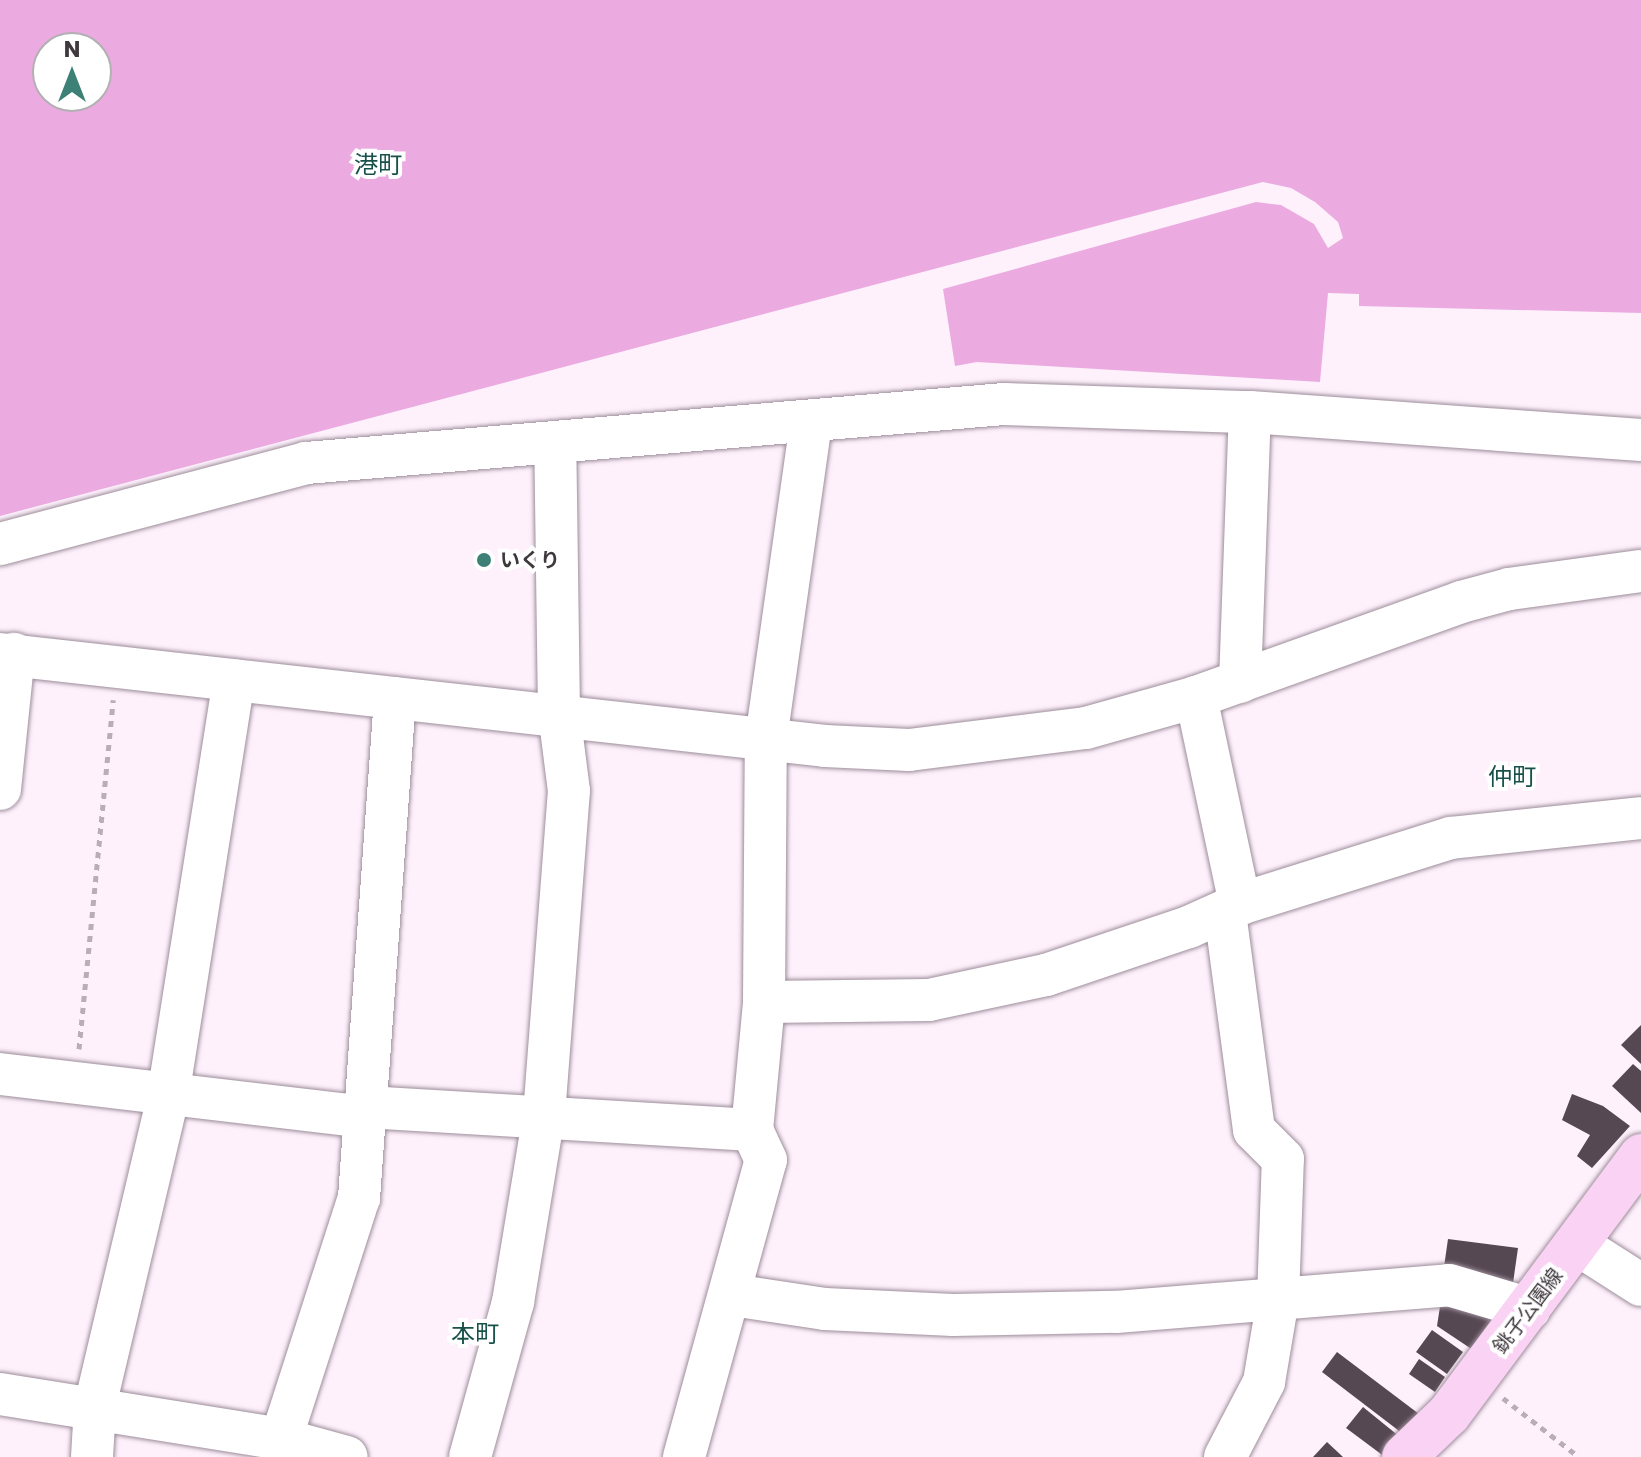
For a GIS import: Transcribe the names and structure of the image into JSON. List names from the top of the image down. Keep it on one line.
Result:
{"streets":{"main road":["銚子公園線"]},"districts":["港町","仲町","本町"],"places":["いくり"],"north":"top"}
